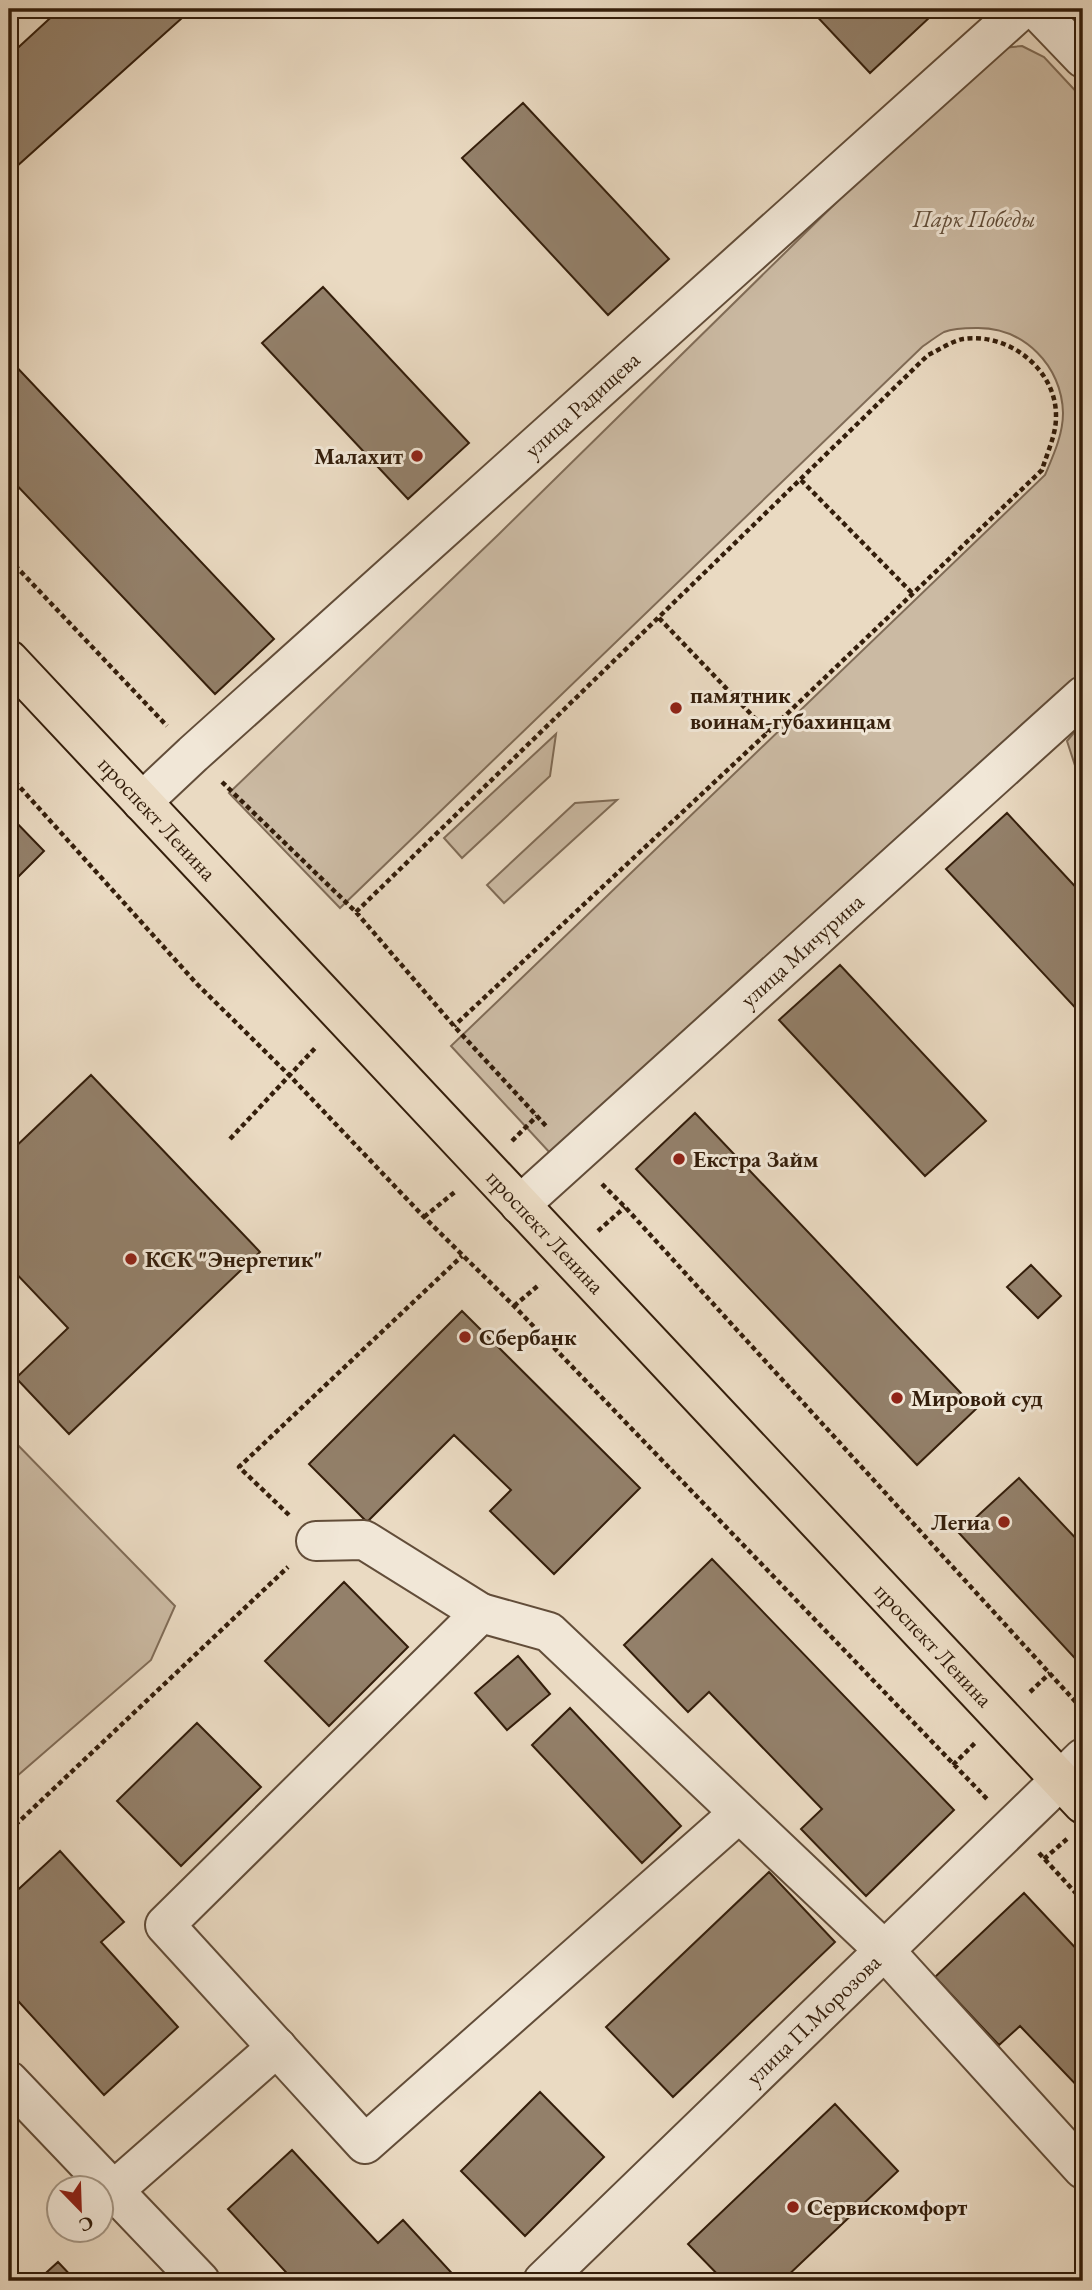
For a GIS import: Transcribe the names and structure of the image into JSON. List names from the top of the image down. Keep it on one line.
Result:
{"streets":{"main road":["проспект Ленина"],"street":["улица Радищева","улица Мичурина","улица П.Морозова"]},"crossings":[["улица Радищева","проспект Ленина"],["проспект Ленина","улица Мичурина"],["проспект Ленина","улица П.Морозова"]],"parks":["Парк Победы"],"places":["Малахит","памятник воинам-губахинцам","Екстра Займ","КСК \"Энергетик\"","Сбербанк","Мировой суд","Легиа","Сервискомфорт"],"north":"bottom right"}
